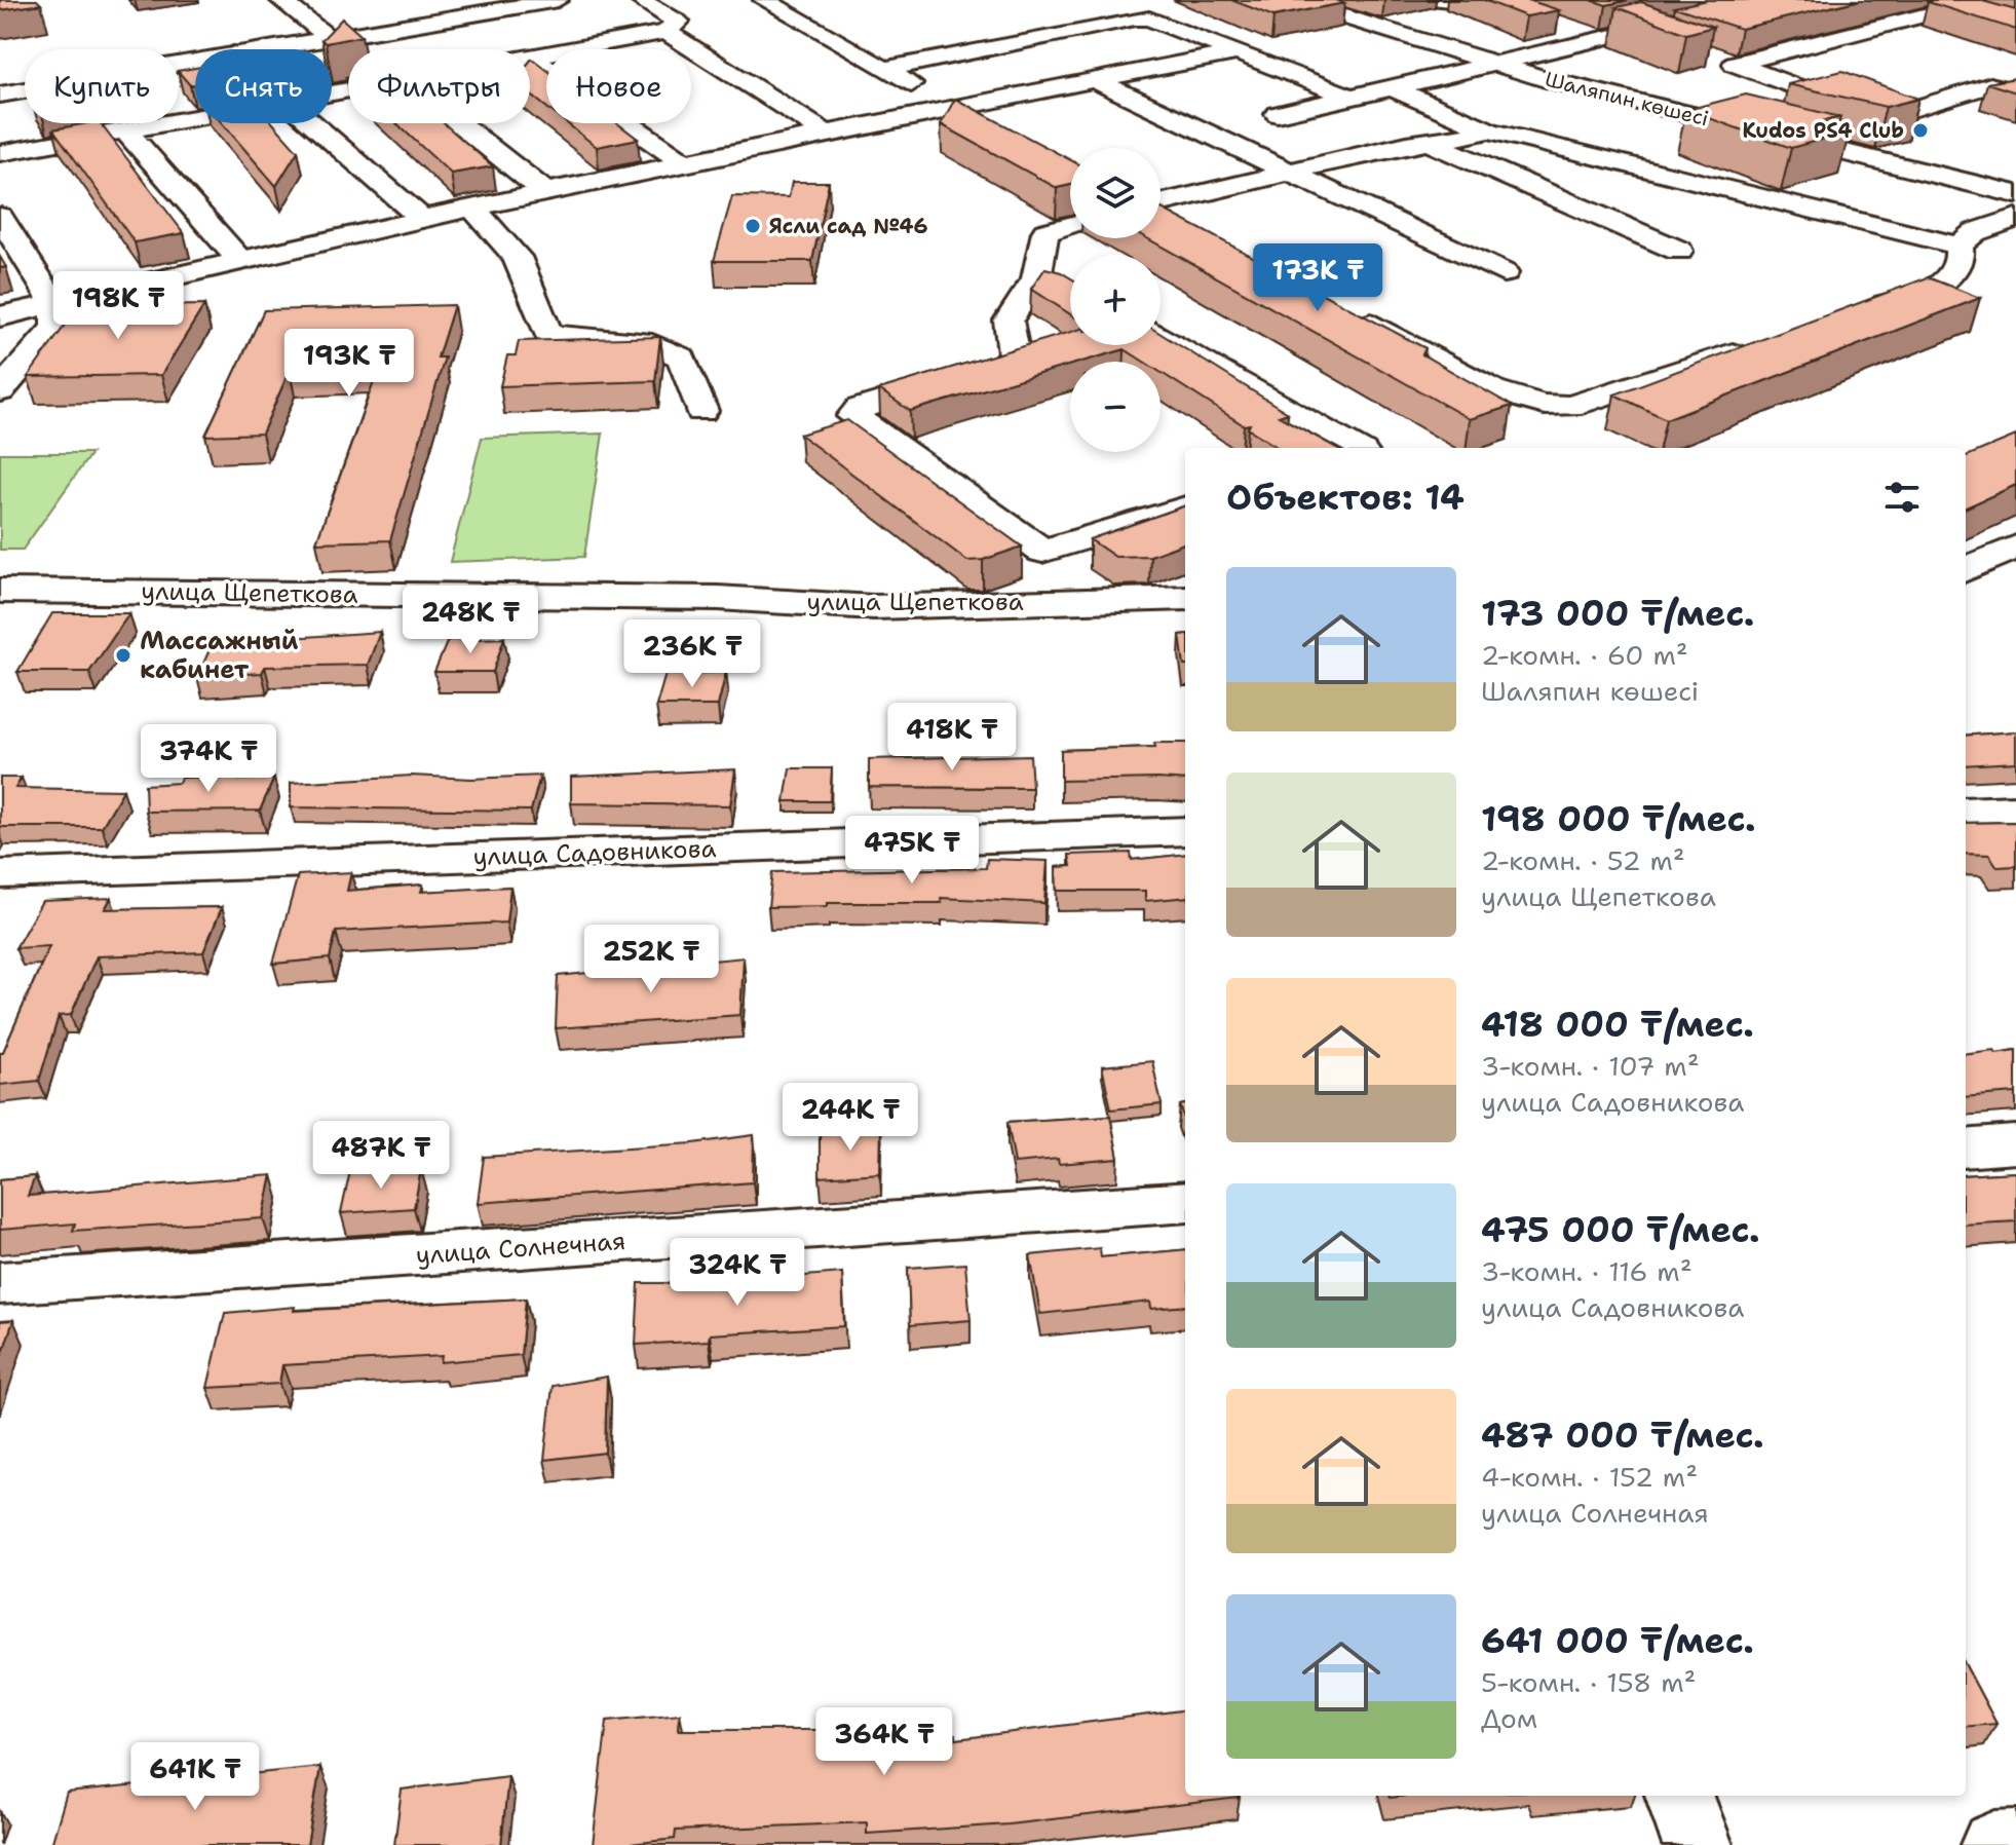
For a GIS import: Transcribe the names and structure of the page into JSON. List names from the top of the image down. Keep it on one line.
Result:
{"streets":{"street":["Шаляпин көшесі","улица Щепеткова","улица Садовникова","улица Солнечная"]},"places":["Kudos PS4 Club","Ясли сад №46","Массажный кабинет"],"page":{"chip":["Купить","Снять","Фильтры","Новое"],"map_buttons":["+","−"],"price":["173K ₸","198K ₸","193K ₸","248K ₸","236K ₸","418K ₸","374K ₸","475K ₸","252K ₸","244K ₸","487K ₸","324K ₸","364K ₸","641K ₸"],"heading":"Объектов: 14","list":[{"name":"173 000 ₸/мес.","note":"2-комн. · 60 m² · Шаляпин көшесі"},{"name":"198 000 ₸/мес.","note":"2-комн. · 52 m² · улица Щепеткова"},{"name":"418 000 ₸/мес.","note":"3-комн. · 107 m² · улица Садовникова"},{"name":"475 000 ₸/мес.","note":"3-комн. · 116 m² · улица Садовникова"},{"name":"487 000 ₸/мес.","note":"4-комн. · 152 m² · улица Солнечная"},{"name":"641 000 ₸/мес.","note":"5-комн. · 158 m² · Дом"}]}}
